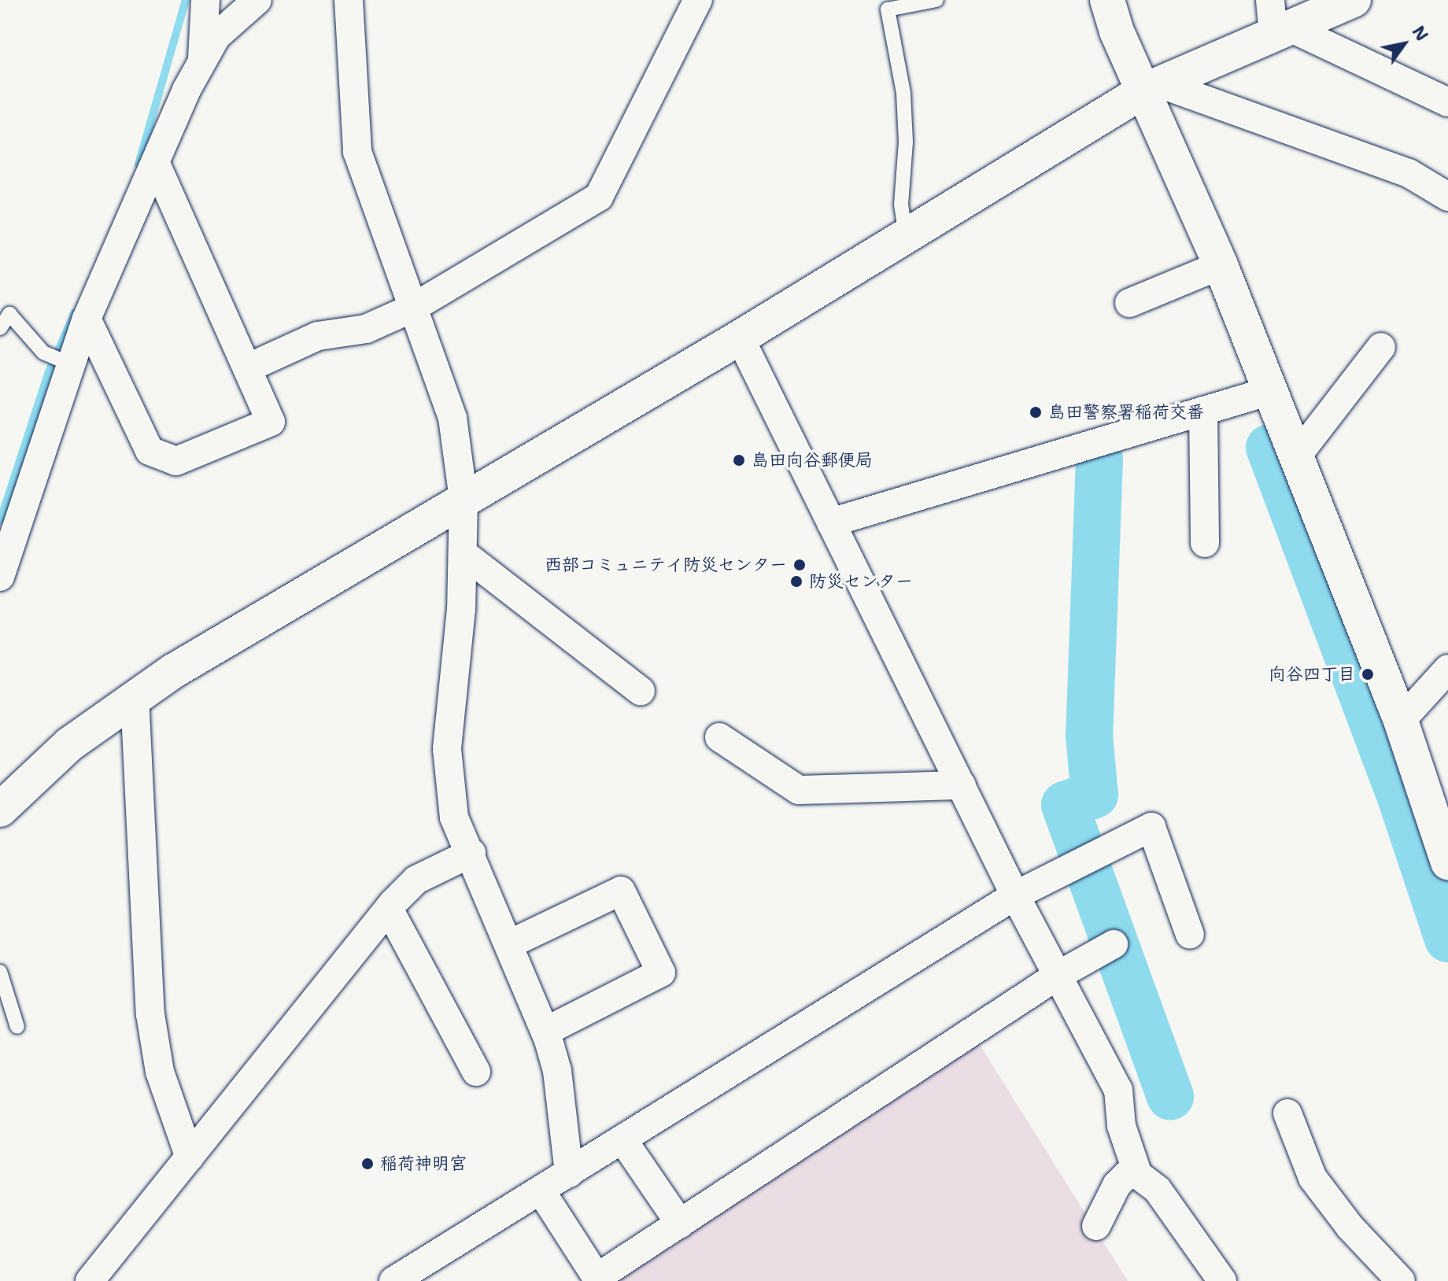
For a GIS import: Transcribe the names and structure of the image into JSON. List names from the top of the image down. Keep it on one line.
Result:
{"places":["島田警察署稲荷交番","島田向谷郵便局","西部コミュニテイ防災センター","防災センター","向谷四丁目","稲荷神明宮"],"north":"top right"}
